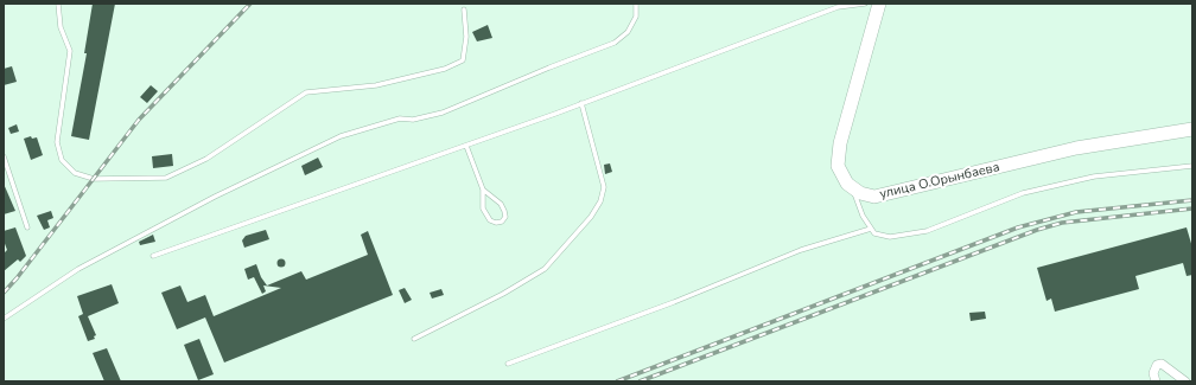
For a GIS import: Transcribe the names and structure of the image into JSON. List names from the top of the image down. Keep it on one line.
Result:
{"streets":{"street":["улица О.Орынбаева"]}}
